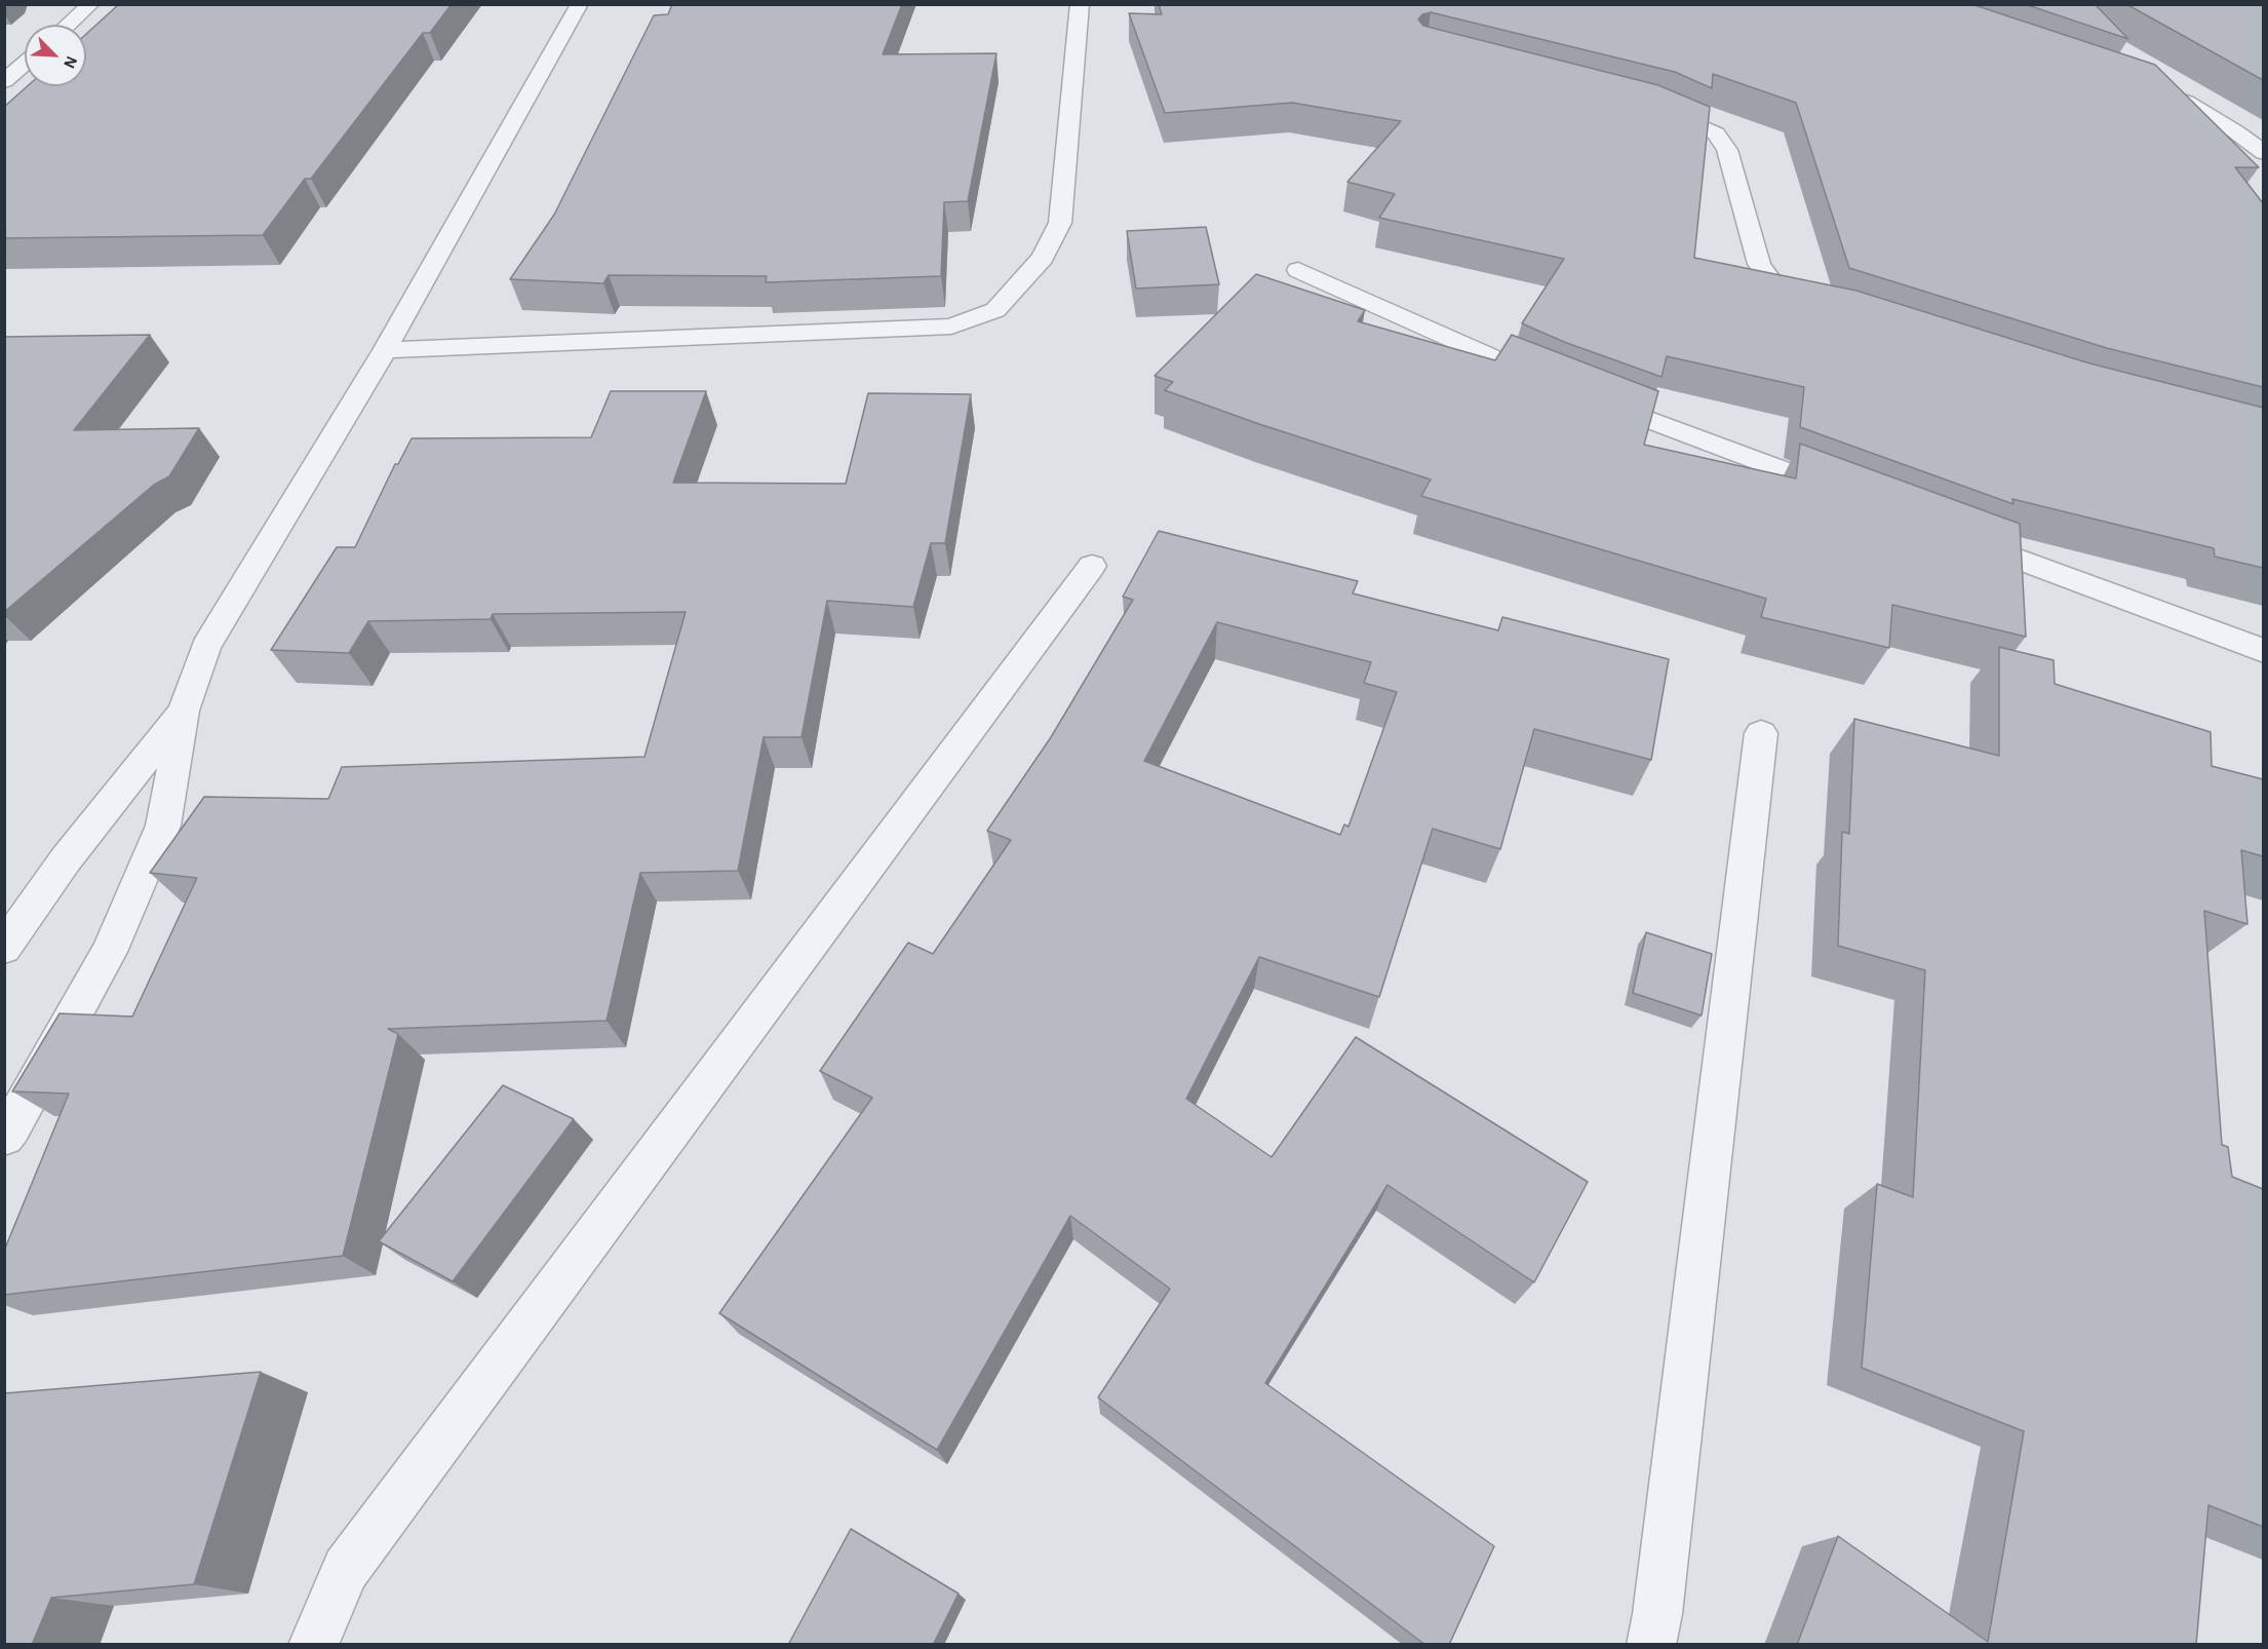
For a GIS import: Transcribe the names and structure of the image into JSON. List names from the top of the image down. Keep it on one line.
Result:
{"north":"bottom right"}
